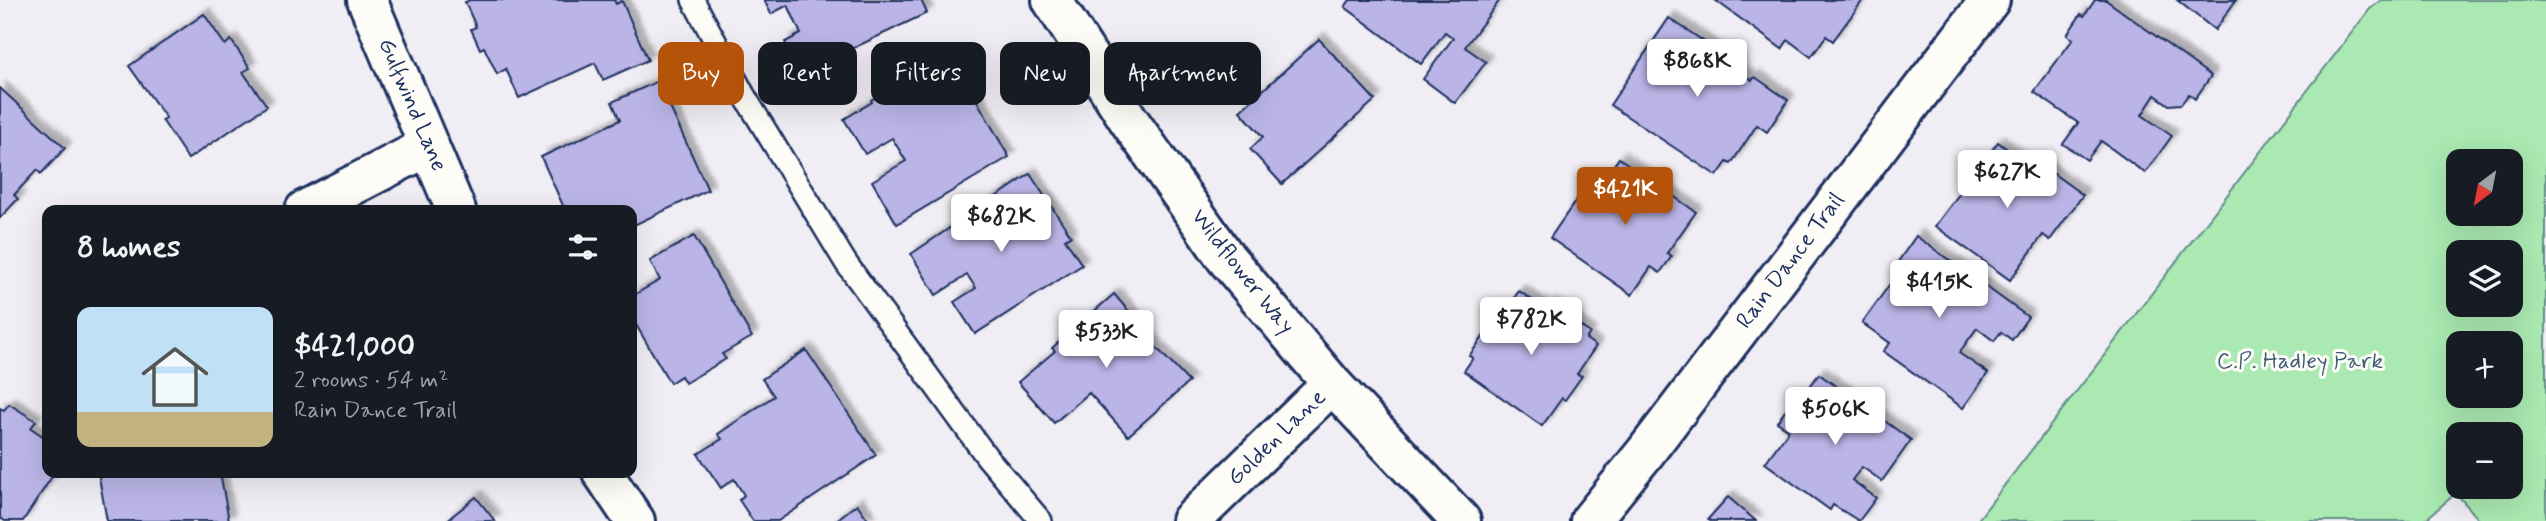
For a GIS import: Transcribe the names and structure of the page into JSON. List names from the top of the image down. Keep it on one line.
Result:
{"streets":{"street":["Gulfwind Lane","Rain Dance Trail","Wildflower Way","Golden Lane"]},"crossings":[["Wildflower Way","Golden Lane"]],"parks":["C.P. Hadley Park"],"north":"bottom left","page":{"price":["$868K","$627K","$421K","$682K","$415K","$782K","$533K","$506K"],"chip":["Buy","Rent","Filters","New","Apartment"],"map_buttons":["+","−"],"heading":"8 homes","list":[{"name":"$421,000","note":"2 rooms · 54 m² · Rain Dance Trail"}]}}
